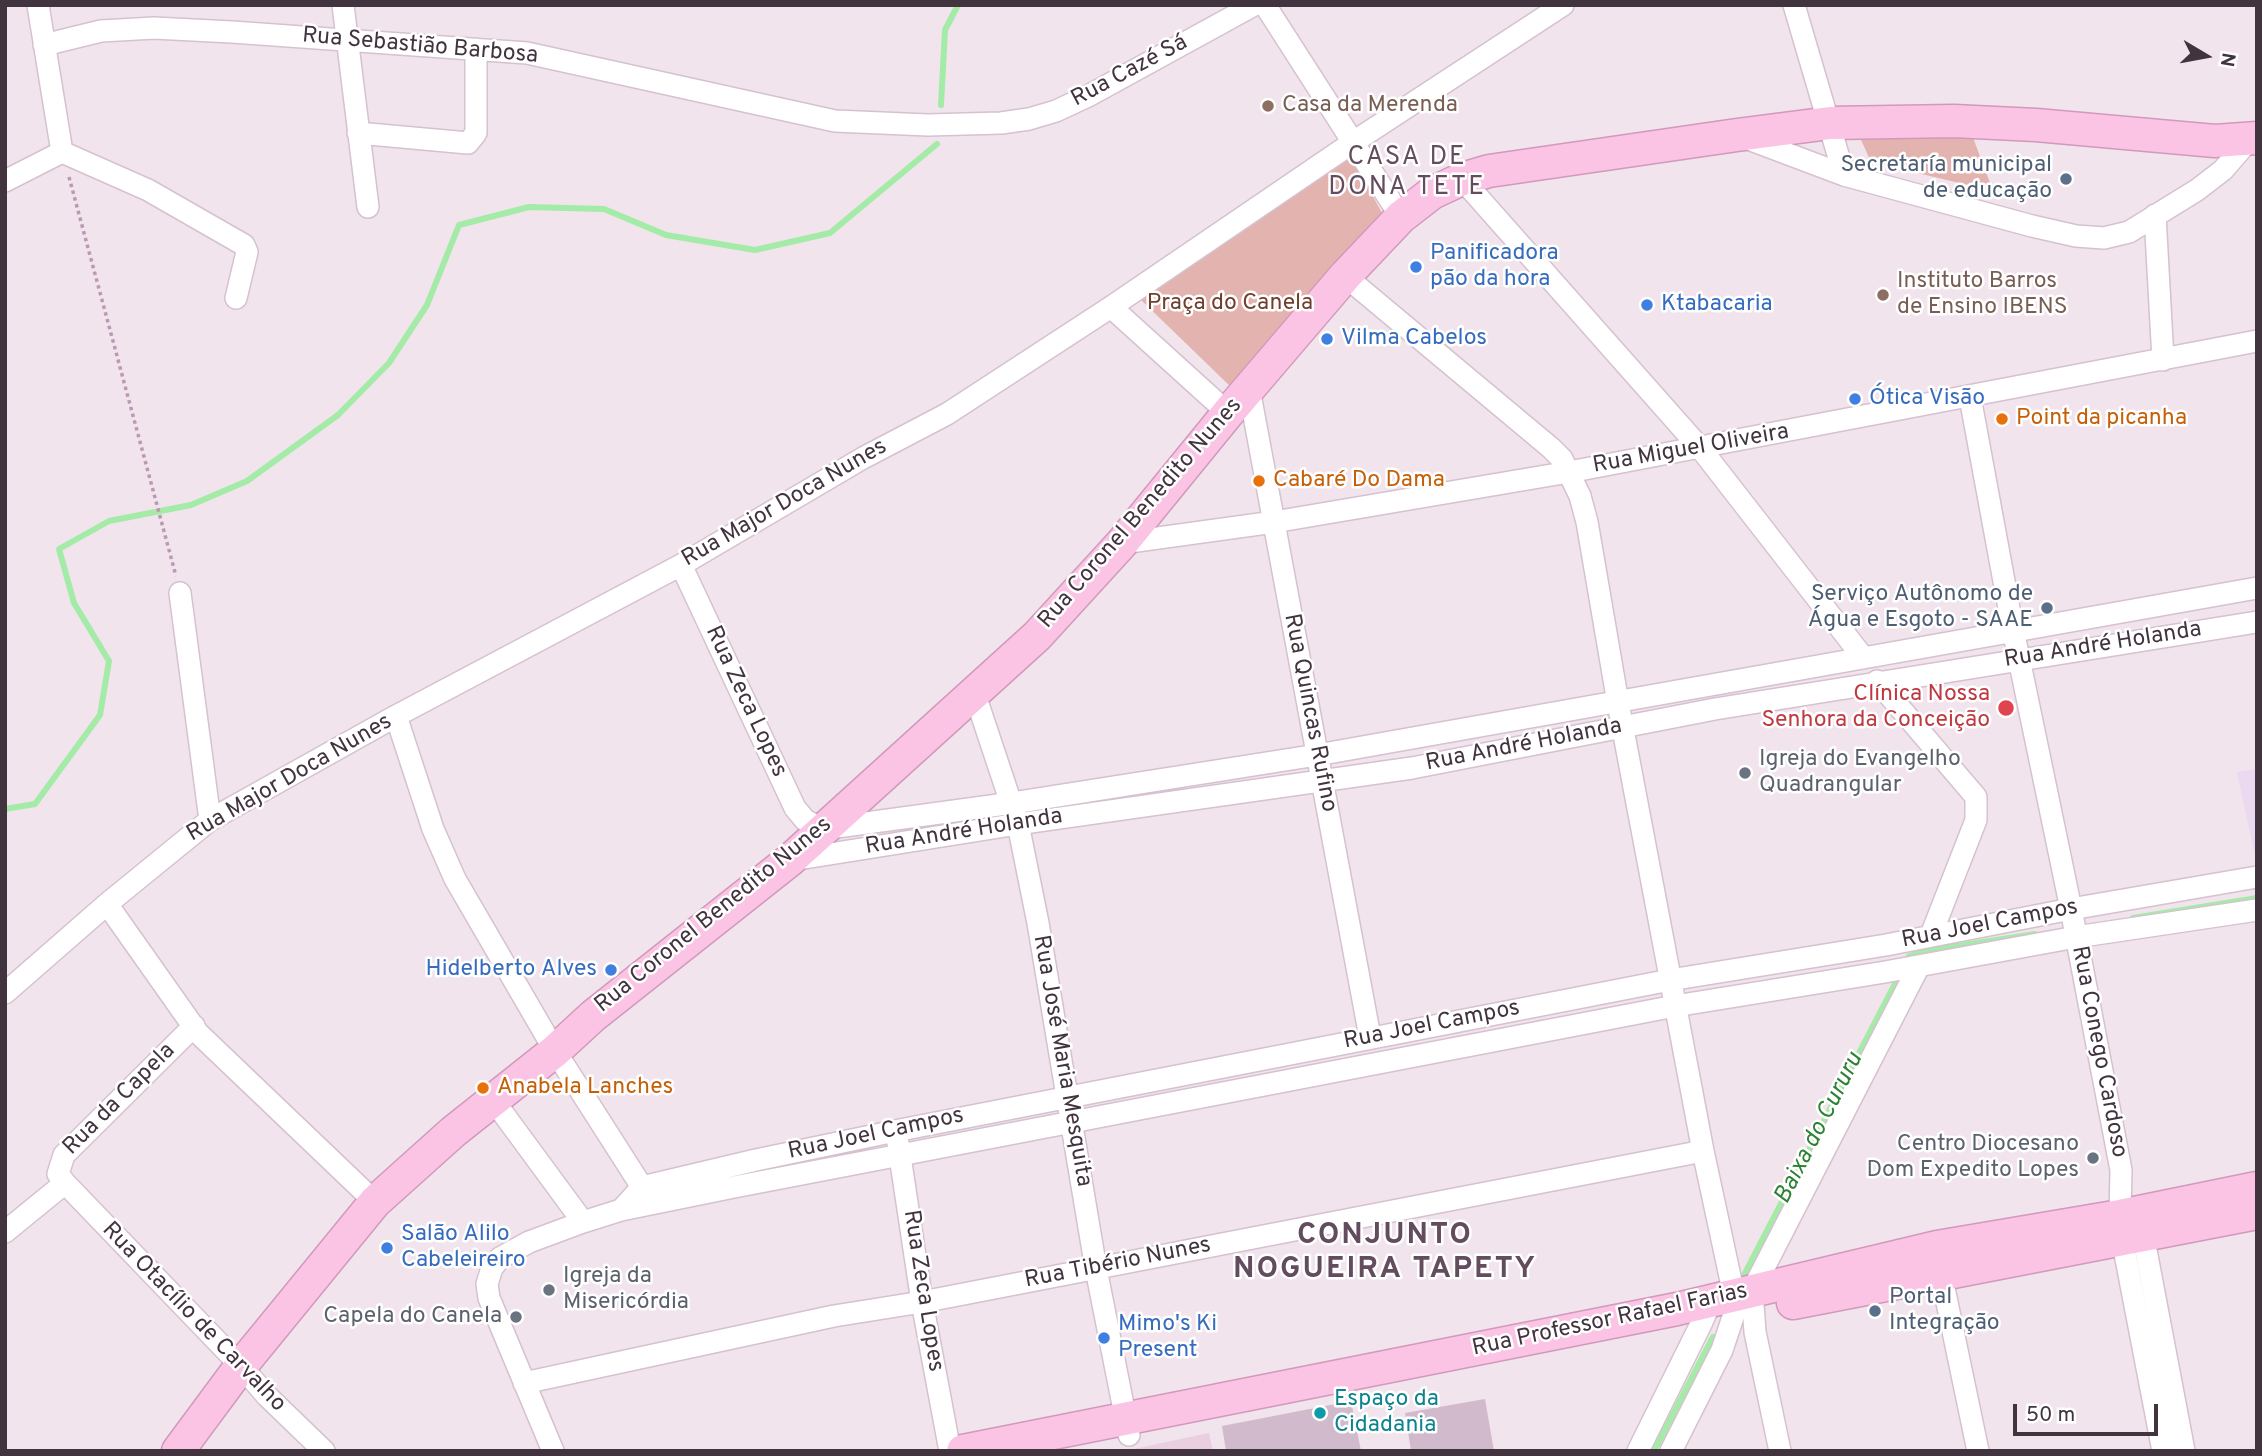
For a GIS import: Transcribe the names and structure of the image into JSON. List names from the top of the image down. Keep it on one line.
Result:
{"streets":{"street":["Rua Sebastião Barbosa","Rua Cazé Sá","Rua Miguel Oliveira","Rua Major Doca Nunes","Rua Coronel Benedito Nunes","Rua André Holanda","Rua Zeca Lopes","Rua Quincas Rufino","Rua Joel Campos","Rua Conego Cardoso","Rua José Maria Mesquita","Rua da Capela","Rua Tibério Nunes","Rua Otacílio de Carvalho","Rua Professor Rafael Farias"]},"crossings":[["Rua Sebastião Barbosa","Rua Cazé Sá"],["Rua Miguel Oliveira","Rua Coronel Benedito Nunes"],["Rua Miguel Oliveira","Rua Quincas Rufino"],["Rua Miguel Oliveira","Rua Conego Cardoso"],["Rua Major Doca Nunes","Rua Zeca Lopes"],["Rua Coronel Benedito Nunes","Rua André Holanda"],["Rua Coronel Benedito Nunes","Rua Zeca Lopes"],["Rua Coronel Benedito Nunes","Rua Quincas Rufino"],["Rua Coronel Benedito Nunes","Rua José Maria Mesquita"],["Rua Coronel Benedito Nunes","Rua Otacílio de Carvalho"],["Rua André Holanda","Rua Zeca Lopes"],["Rua André Holanda","Rua Quincas Rufino"],["Rua André Holanda","Rua Conego Cardoso"],["Rua André Holanda","Rua José Maria Mesquita"],["Rua Zeca Lopes","Rua Joel Campos"],["Rua Zeca Lopes","Rua Tibério Nunes"],["Rua Quincas Rufino","Rua Joel Campos"],["Rua Joel Campos","Rua Conego Cardoso"],["Rua Joel Campos","Rua José Maria Mesquita"],["Rua Conego Cardoso","Rua Professor Rafael Farias"],["Rua José Maria Mesquita","Rua Tibério Nunes"],["Rua José Maria Mesquita","Rua Professor Rafael Farias"],["Rua da Capela","Rua Otacílio de Carvalho"]],"districts":["CASA DE DONA TETE","CONJUNTO NOGUEIRA TAPETY"],"water":["Baixa do Cururu"],"parks":["Praça do Canela"],"places":["Casa da Merenda","Secretaría municipal de educação","Panificadora pão da hora","Instituto Barros de Ensino IBENS","Ktabacaria","Vilma Cabelos","Ótica Visão","Point da picanha","Cabaré Do Dama","Serviço Autônomo de Água e Esgoto - SAAE","Clínica Nossa Senhora da Conceição","Igreja do Evangelho Quadrangular","Hidelberto Alves","Anabela Lanches","Centro Diocesano Dom Expedito Lopes","Salão Alilo Cabeleireiro","Igreja da Misericórdia","Portal Integração","Capela do Canela","Mimo's Ki Present","Espaço da Cidadania"],"scale_bar":"50 m","north":"right"}
